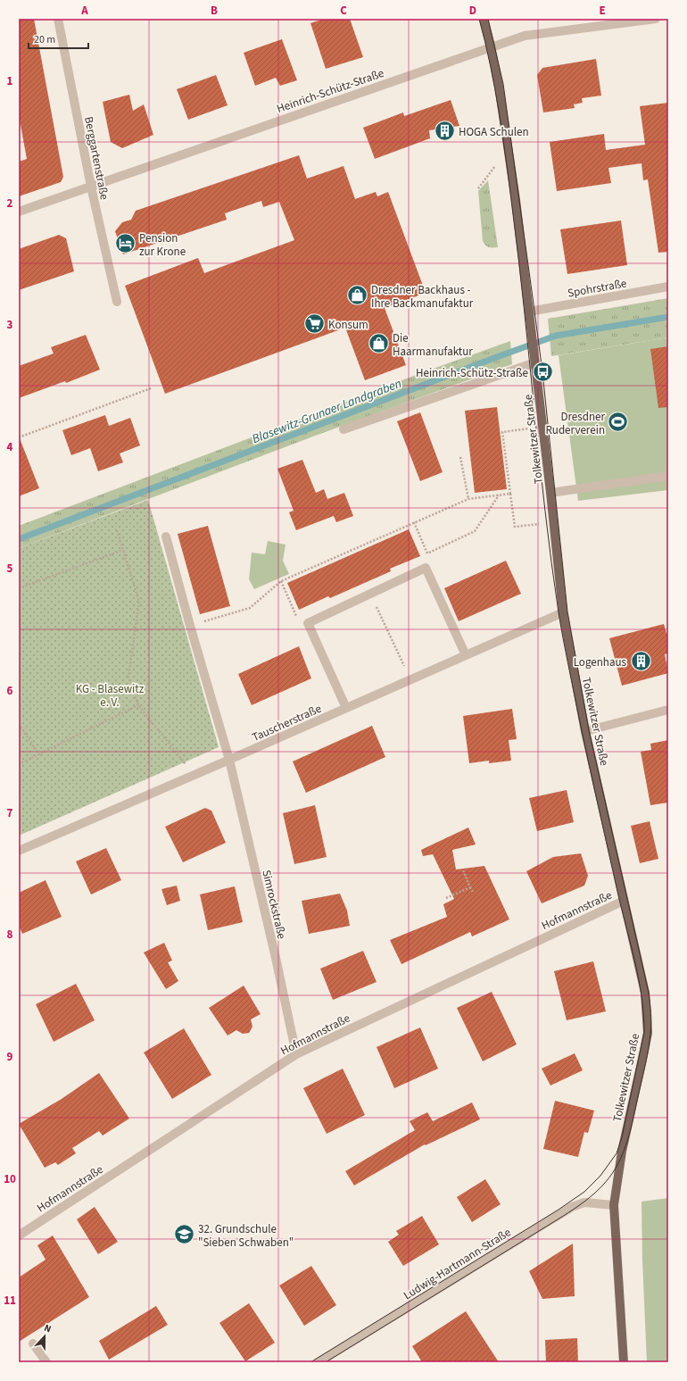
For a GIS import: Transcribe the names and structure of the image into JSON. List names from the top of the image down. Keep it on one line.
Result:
{"streets":{"main road":["Tolkewitzer Straße"],"street":["Heinrich-Schütz-Straße","Berggartenstraße","Spohrstraße","Tauscherstraße","Simrockstraße","Hofmannstraße","Ludwig-Hartmann-Straße"]},"crossings":[["Heinrich-Schütz-Straße","Berggartenstraße"],["Heinrich-Schütz-Straße","Tolkewitzer Straße"],["Spohrstraße","Tolkewitzer Straße"],["Tolkewitzer Straße","Tauscherstraße"],["Tolkewitzer Straße","Hofmannstraße"],["Tolkewitzer Straße","Ludwig-Hartmann-Straße"],["Tauscherstraße","Simrockstraße"],["Simrockstraße","Hofmannstraße"]],"water":["Blasewitz‐Grunaer Landgraben"],"parks":["KG - Blasewitz e. V."],"places":{"building":["HOGA Schulen","Logenhaus"],"hotel":["Pension zur Krone"],"shop":["Dresdner Backhaus - Ihre Backmanufaktur","Die Haarmanufaktur"],"supermarket":["Konsum"],"bus stop":["Heinrich-Schütz-Straße"],"sports":["Dresdner Ruderverein"],"school or university":["32. Grundschule \"Sieben Schwaben\""]},"scale_bar":"20 m","north":"top","grid":{"columns":["A","B","C","D","E"],"rows":["1","2","3","4","5","6","7","8","9","10","11"]}}
